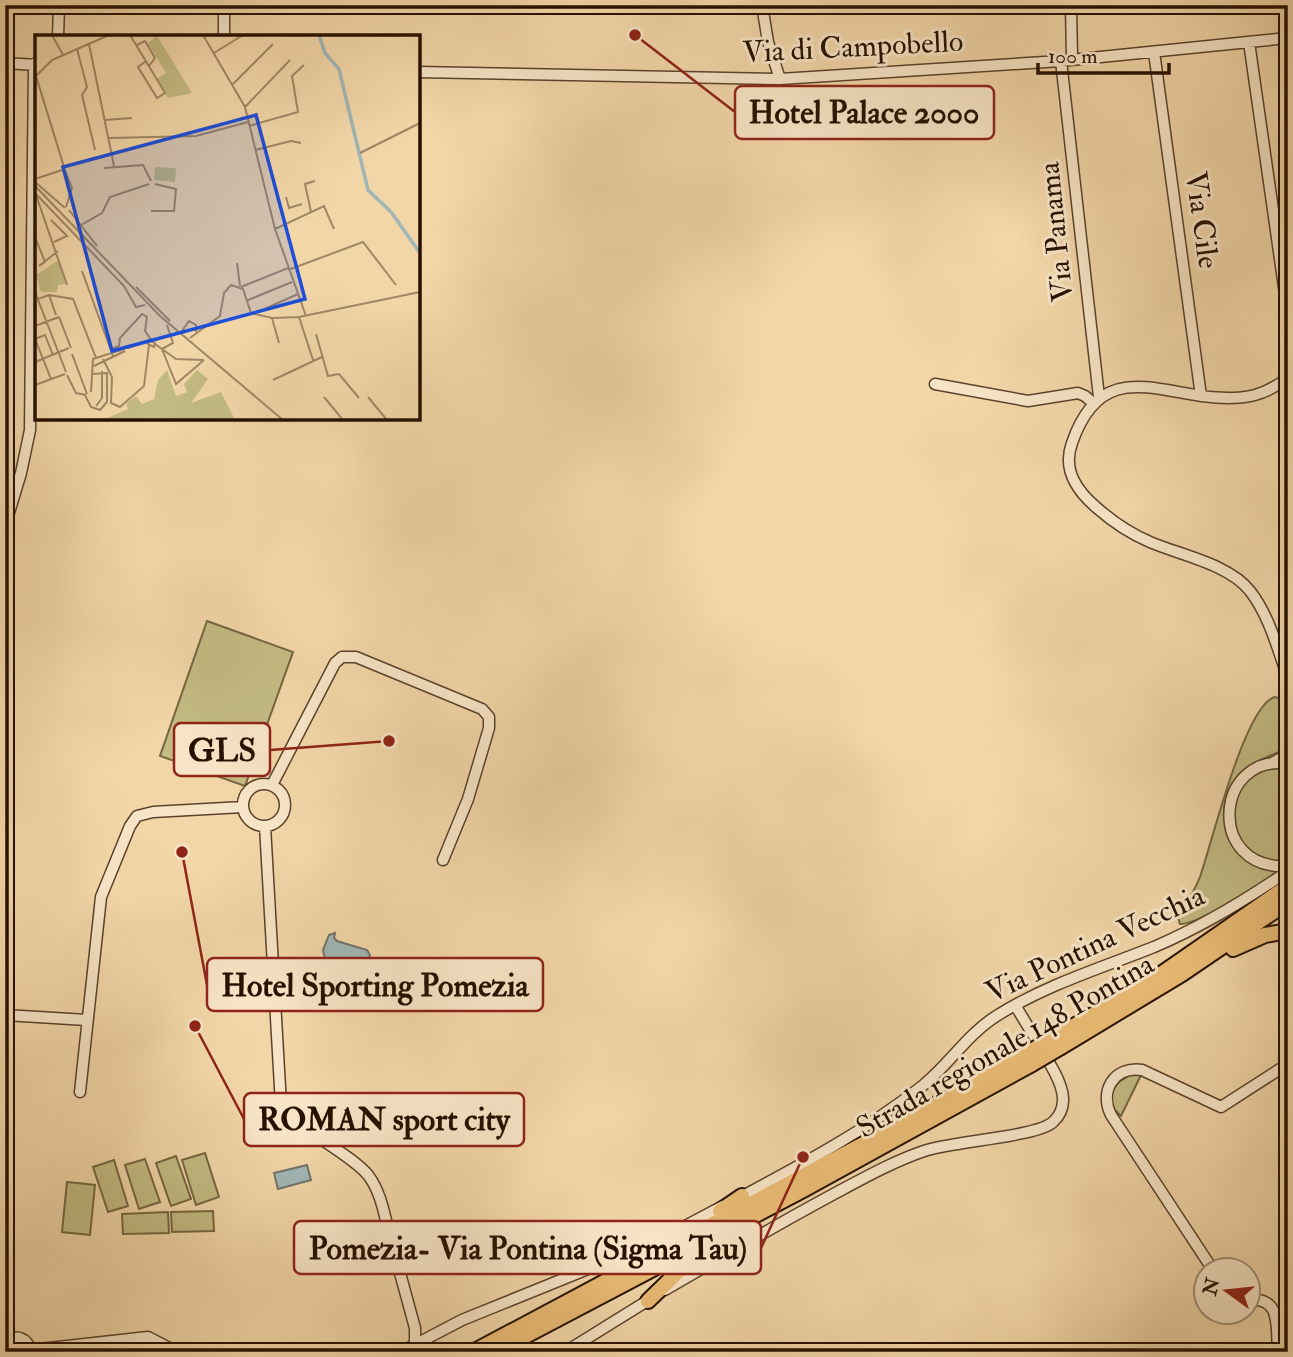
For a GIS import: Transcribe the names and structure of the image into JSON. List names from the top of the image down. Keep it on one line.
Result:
{"streets":{"highway":["Strada regionale 148 Pontina"],"street":["Via di Campobello","Via Cile","Via Panama","Via Pontina Vecchia"]},"crossings":[["Via di Campobello","Via Cile"],["Via di Campobello","Via Panama"]],"places":["Hotel Palace 2000","GLS","Hotel Sporting Pomezia","ROMAN sport city","Pomezia- Via Pontina (Sigma Tau)"],"scale_bar":"100 m","north":"left"}
